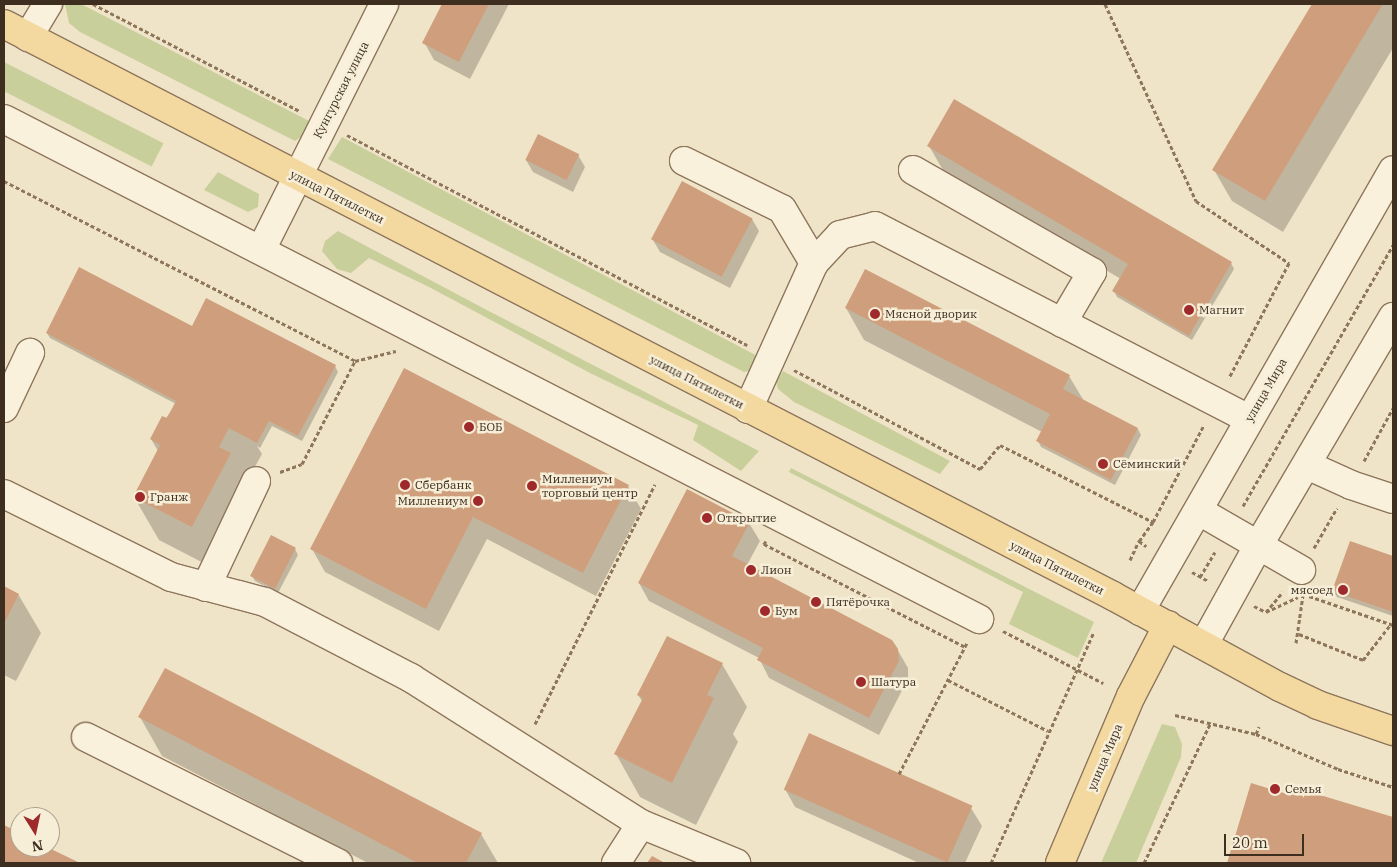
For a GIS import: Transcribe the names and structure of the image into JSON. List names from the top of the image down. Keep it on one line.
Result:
{"streets":{"main road":["улица Пятилетки","улица Мира"],"street":["Кунгурская улица"]},"crossings":[["Кунгурская улица","улица Пятилетки"],["улица Пятилетки","улица Мира"]],"places":["Магнит","Мясной дворик","БОБ","Сёминский","Сбербанк","Миллениум торговый центр","Гранж","Миллениум","Открытие","Лион","мясоед","Пятёрочка","Бум","Шатура","Семья"],"scale_bar":"20 m","north":"bottom"}
